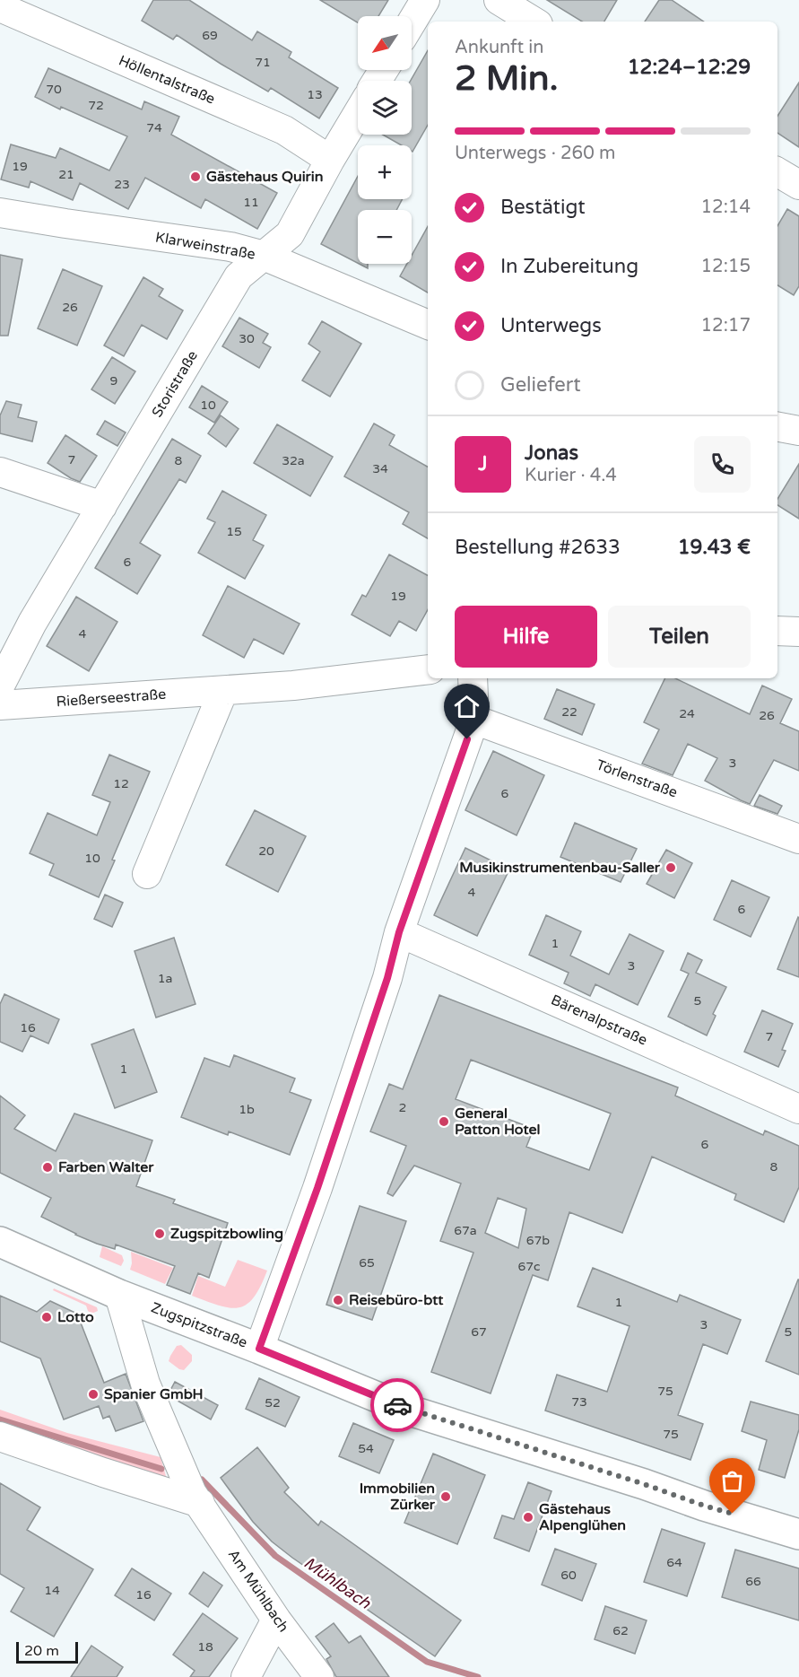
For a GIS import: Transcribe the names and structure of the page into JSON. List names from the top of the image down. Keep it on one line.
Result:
{"streets":{"main road":["Zugspitzstraße"],"street":["Höllentalstraße","Klarweinstraße","Storistraße","Rießerseestraße","Törlenstraße","Bärenalpstraße","Am Mühlbach"]},"crossings":[["Höllentalstraße","Storistraße"],["Klarweinstraße","Storistraße"],["Zugspitzstraße","Am Mühlbach"]],"water":["Mühlbach"],"places":["Gästehaus Quirin","Musikinstrumentenbau-Saller","General Patton Hotel","Farben Walter","Zugspitzbowling","Reisebüro-btt","Lotto","Spanier GmbH","Immobilien Zürker","Gästehaus Alpenglühen"],"house_numbers":["69","71","70","13","72","74","19","21","23","11","26","30","9","10","7","8","32a","34","15","6","19","4","22","24","26","3","12","6","20","10","4","6","1","3","1a","5","16","7","1","2","1b","6","8","67a","67b","65","67c","1","3","67","5","75","73","52","75","54","64","60","66","14","16","62","18"],"scale_bar":"20 m","north":"bottom left","page":{"map_buttons":["+","−"],"heading":["2 Min.","Ankunft in","12:24–12:29"],"panel":["Jonas","Kurier · 4.4","Bestellung #2633","19.43 €"],"bar":"Unterwegs · 260 m","list":[["Bestätigt","12:14"],["In Zubereitung","12:15"],["Unterwegs","12:17"],"Geliefert"],"round":"J","buttons":["Hilfe","Teilen"],"scale":"20 m"}}
